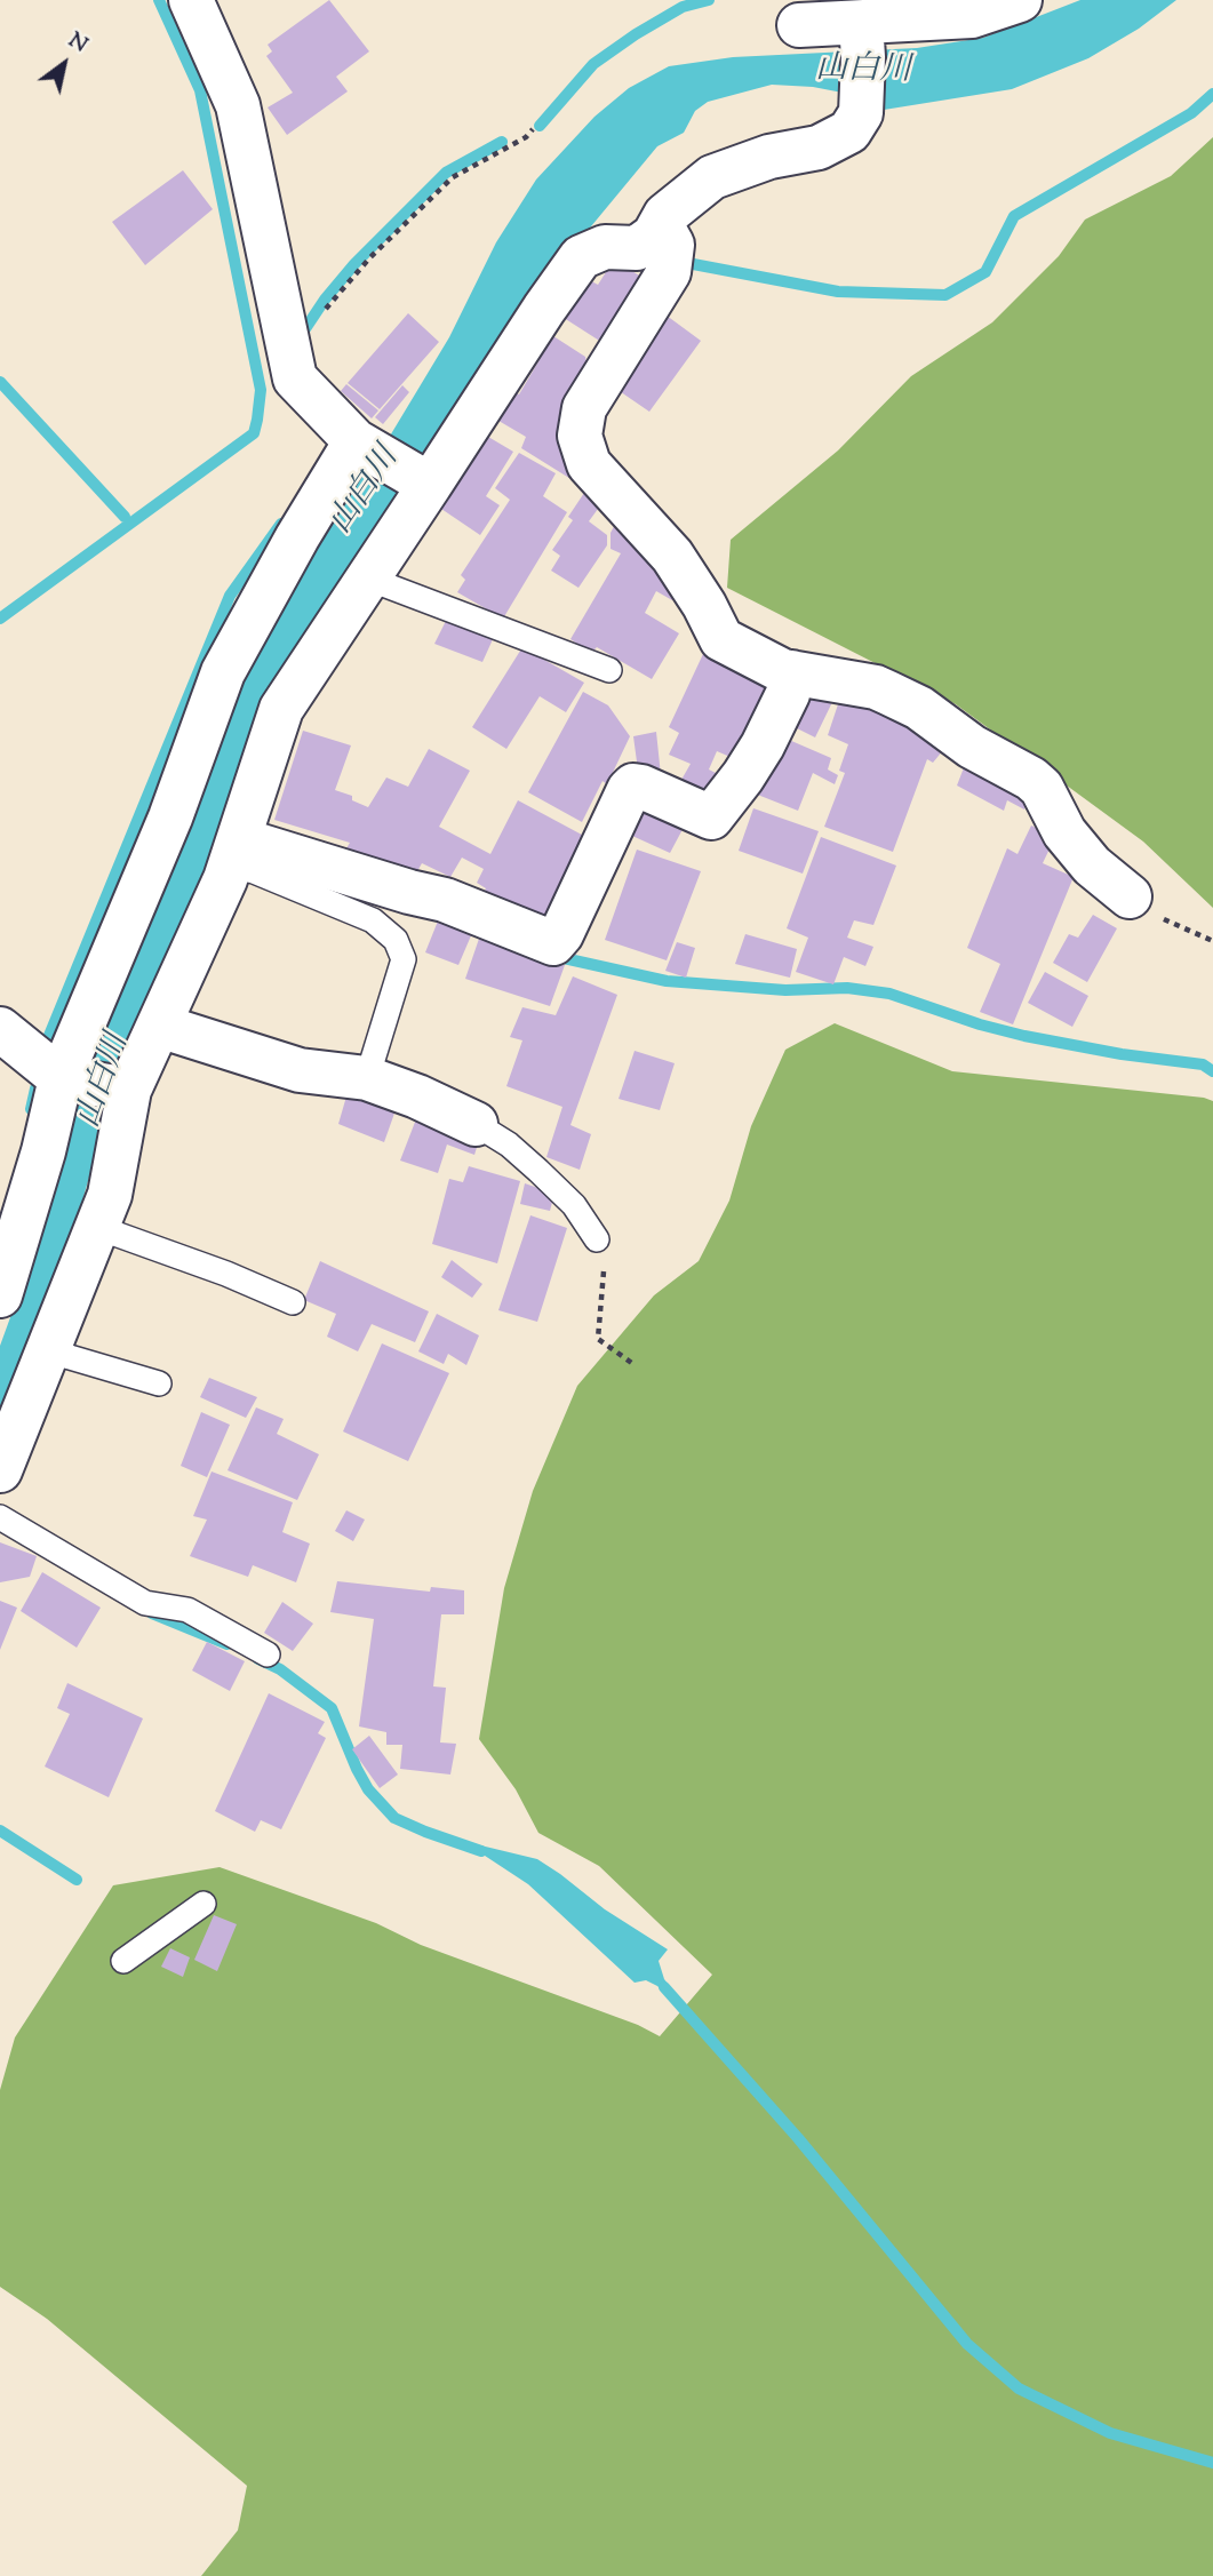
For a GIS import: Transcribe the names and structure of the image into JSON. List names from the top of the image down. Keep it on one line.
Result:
{"water":["山白川"],"north":"top right"}
